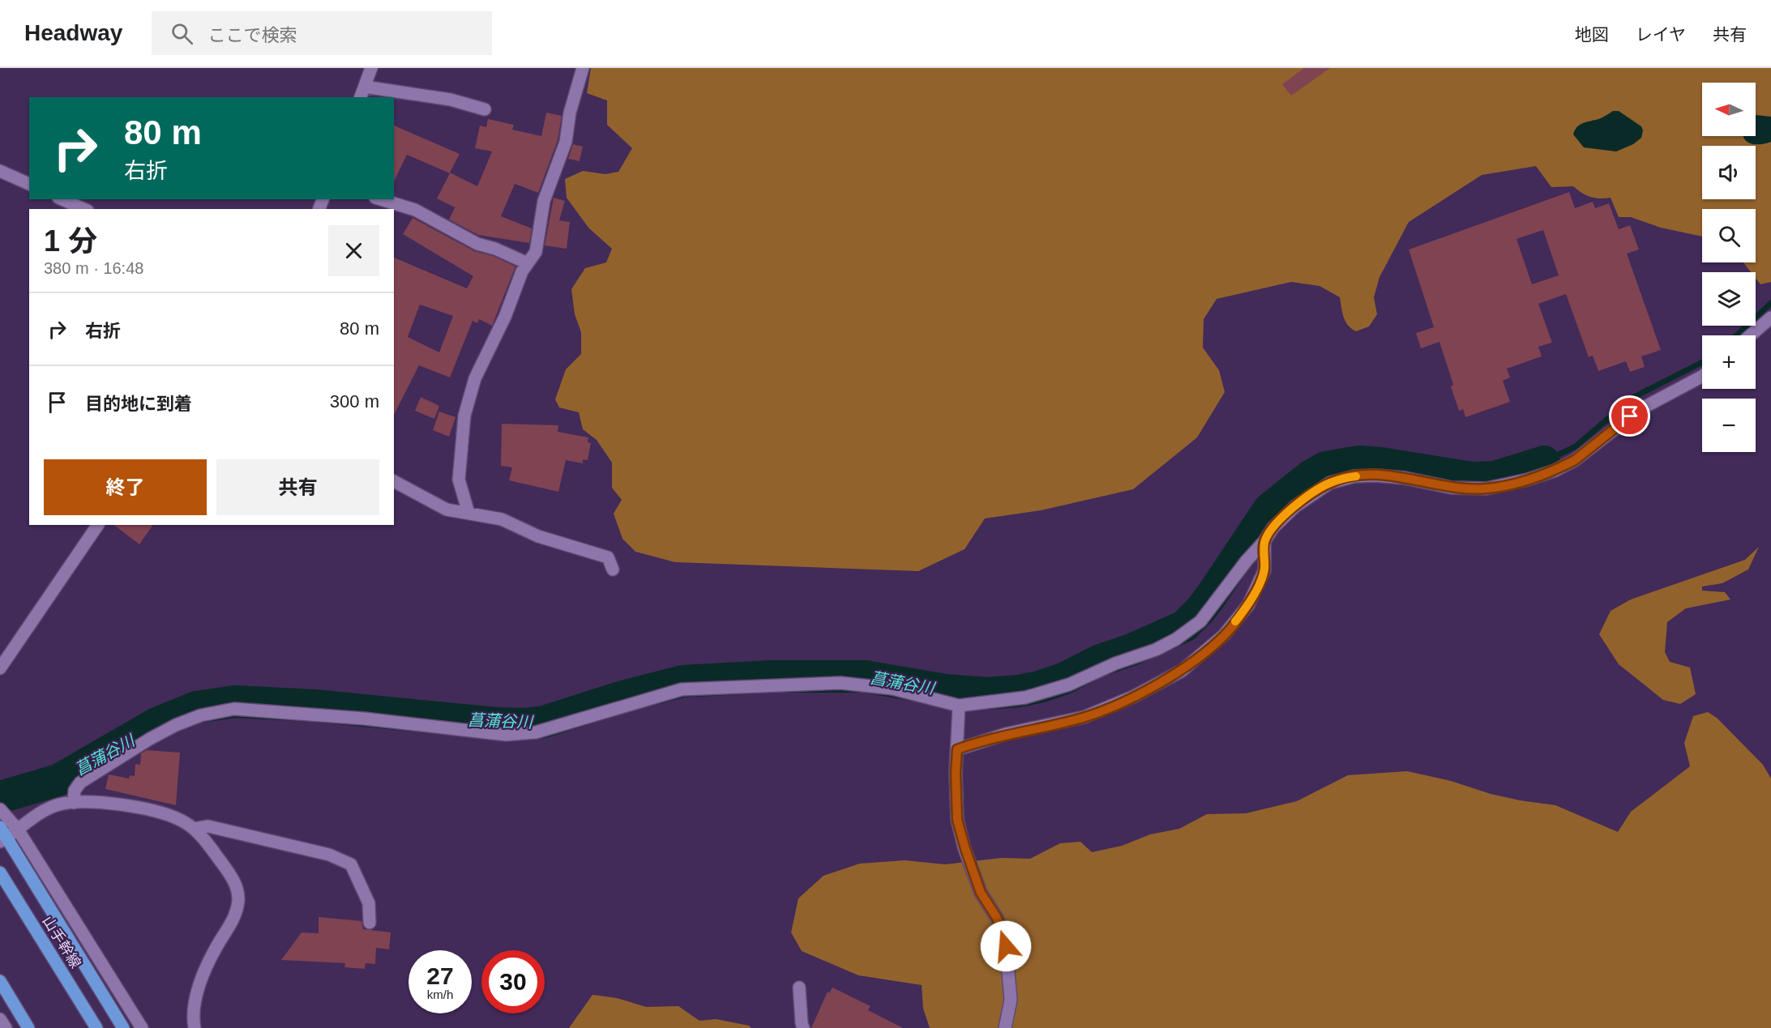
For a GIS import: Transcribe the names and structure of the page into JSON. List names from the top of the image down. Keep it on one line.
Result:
{"streets":{"main road":["山手幹線"]},"water":["菖蒲谷川"],"north":"left","page":{"header":"Headway","search":"ここで検索","nav":["地図","レイヤ","共有"],"map_buttons":["+","−"],"turn":["80 m","右折"],"heading":["1 分","380 m · 16:48"],"list":[{"name":"右折","value":"80 m"},{"name":"目的地に到着","value":"300 m"}],"buttons":["終了","共有"],"speed":"27 km/h","limit":"30"}}
